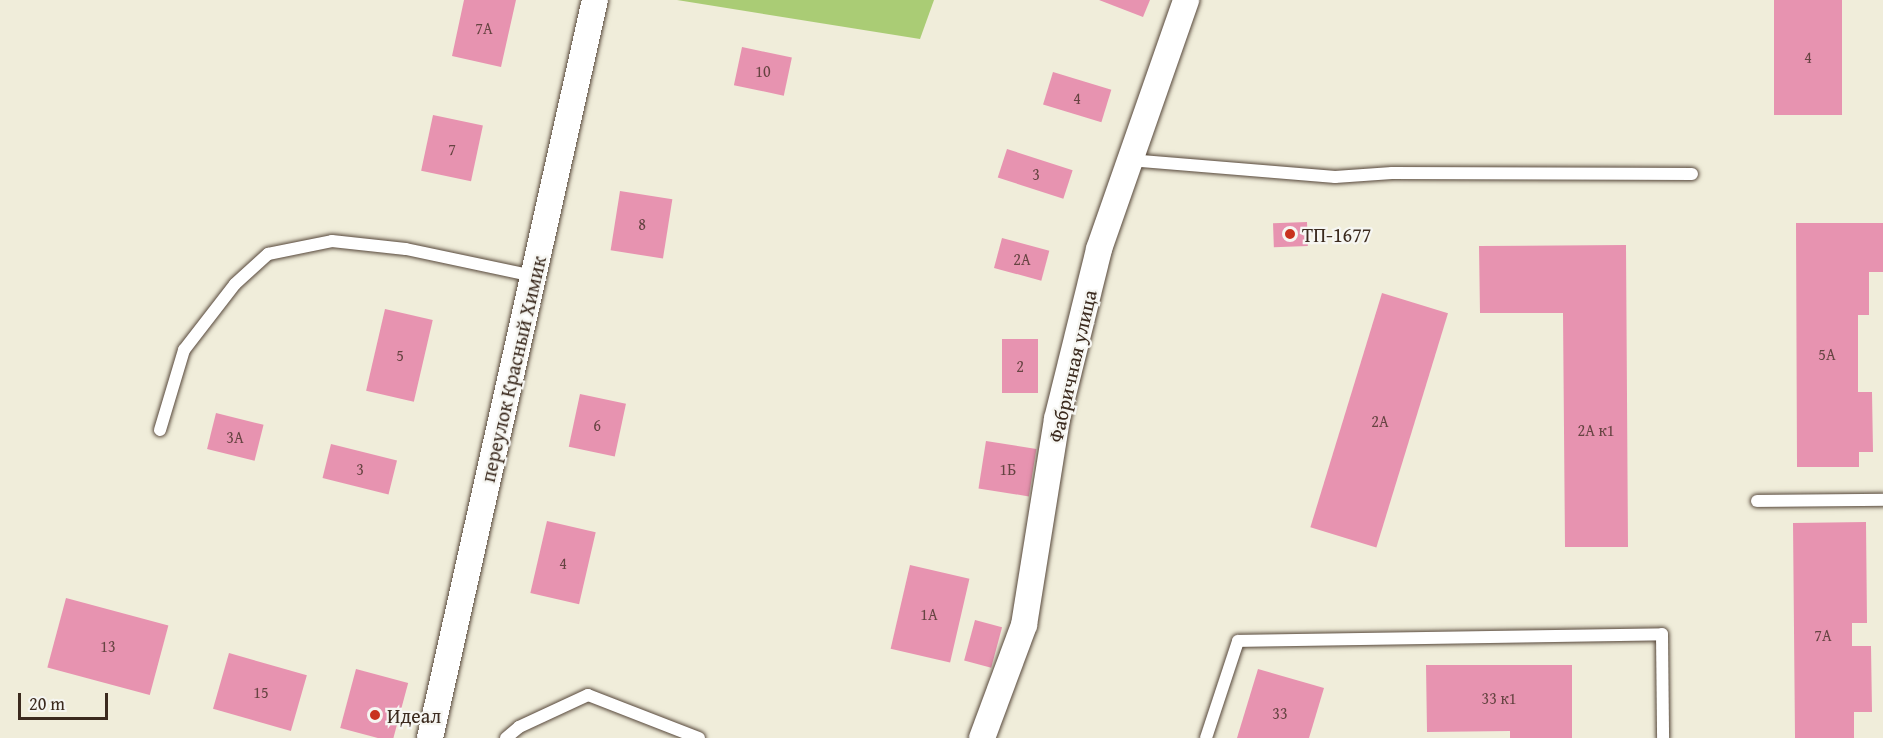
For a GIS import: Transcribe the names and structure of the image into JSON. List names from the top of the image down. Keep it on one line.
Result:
{"streets":{"street":["Фабричная улица","переулок Красный Химик"]},"places":["ТП-1677","Идеал"],"house_numbers":["7А","4","10","4","7","3","8","2А","5А","5","2","2А","6","2А к1","3А","3","1Б","4","1А","7А","13","15","33 к1","33"],"scale_bar":"20 m"}
